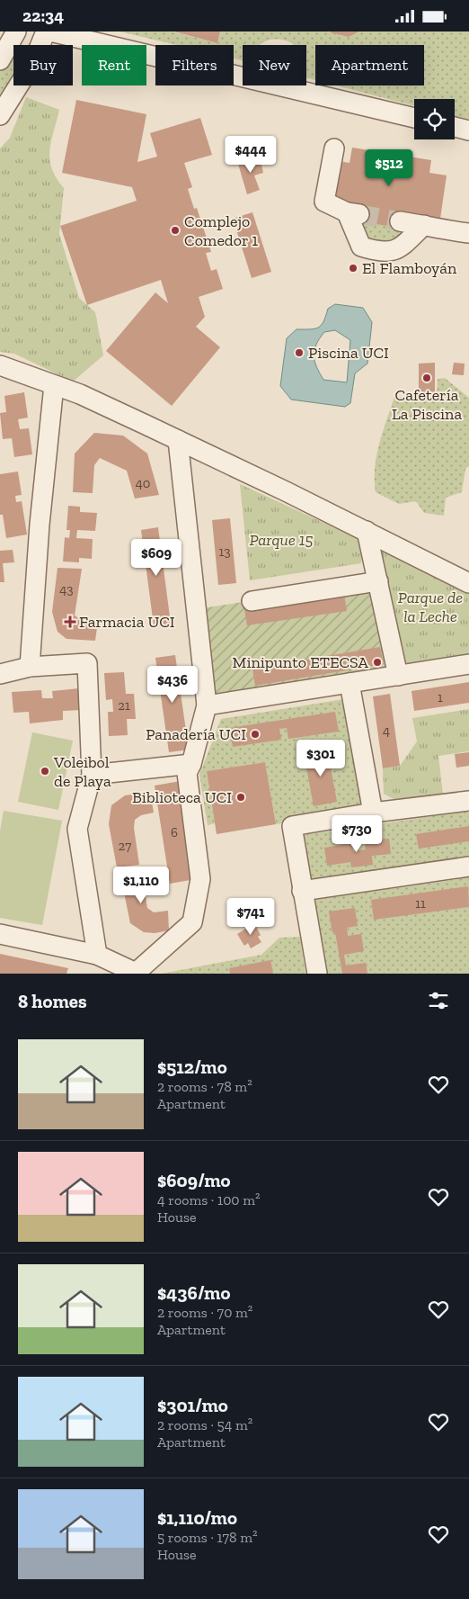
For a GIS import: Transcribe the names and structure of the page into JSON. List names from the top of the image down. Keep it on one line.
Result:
{"parks":["Parque 15","Parque de la Leche"],"places":{"other":["Complejo Comedor 1","El Flamboyán","Piscina UCI","Cafetería La Piscina","Minipunto ETECSA","Panadería UCI","Voleibol de Playa","Biblioteca UCI"],"health":["Farmacia UCI"]},"house_numbers":["40","13","43","1","21","4","6","27","11"],"page":{"status":"22:34","chip":["Buy","Rent","Filters","New","Apartment"],"price":["$444","$512","$609","$436","$301","$730","$1,110","$741"],"heading":"8 homes","list":[{"name":"$512/mo","note":"2 rooms · 78 m² · Apartment"},{"name":"$609/mo","note":"4 rooms · 100 m² · House"},{"name":"$436/mo","note":"2 rooms · 70 m² · Apartment"},{"name":"$301/mo","note":"2 rooms · 54 m² · Apartment"},{"name":"$1,110/mo","note":"5 rooms · 178 m² · House"}]}}
